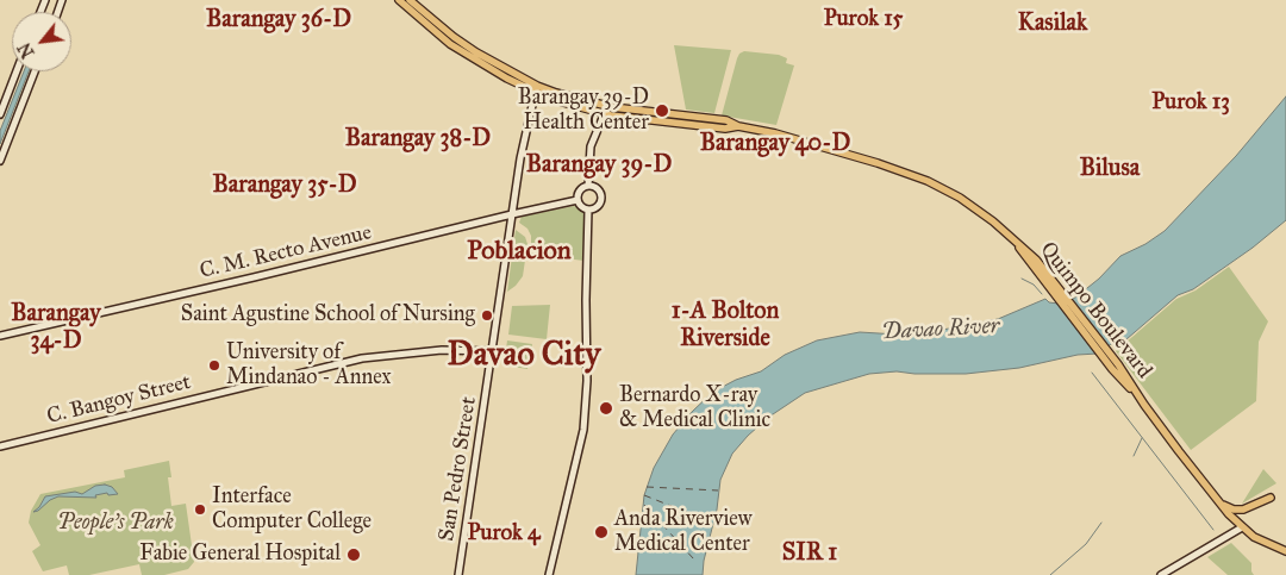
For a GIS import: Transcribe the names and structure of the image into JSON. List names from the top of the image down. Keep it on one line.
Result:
{"streets":{"main road":["C. M. Recto Avenue","Quimpo Boulevard","C. Bangoy Street","San Pedro Street"]},"crossings":[["C. M. Recto Avenue","San Pedro Street"],["Quimpo Boulevard","San Pedro Street"],["C. Bangoy Street","San Pedro Street"]],"districts":["Purok 15","Barangay 36-D","Kasilak","Purok 13","Barangay 38-D","Barangay 40-D","Barangay 39-D","Bilusa","Barangay 35-D","Poblacion","1-A Bolton Riverside","Barangay 34-D","Davao City","Purok 4","SIR 1"],"water":["Davao River"],"parks":["People's Park"],"places":["Barangay 39-D Health Center","Saint Agustine School of Nursing","University of Mindanao - Annex","Bernardo X-ray & Medical Clinic","Interface Computer College","Anda Riverview Medical Center","Fabie General Hospital"],"north":"bottom left"}
